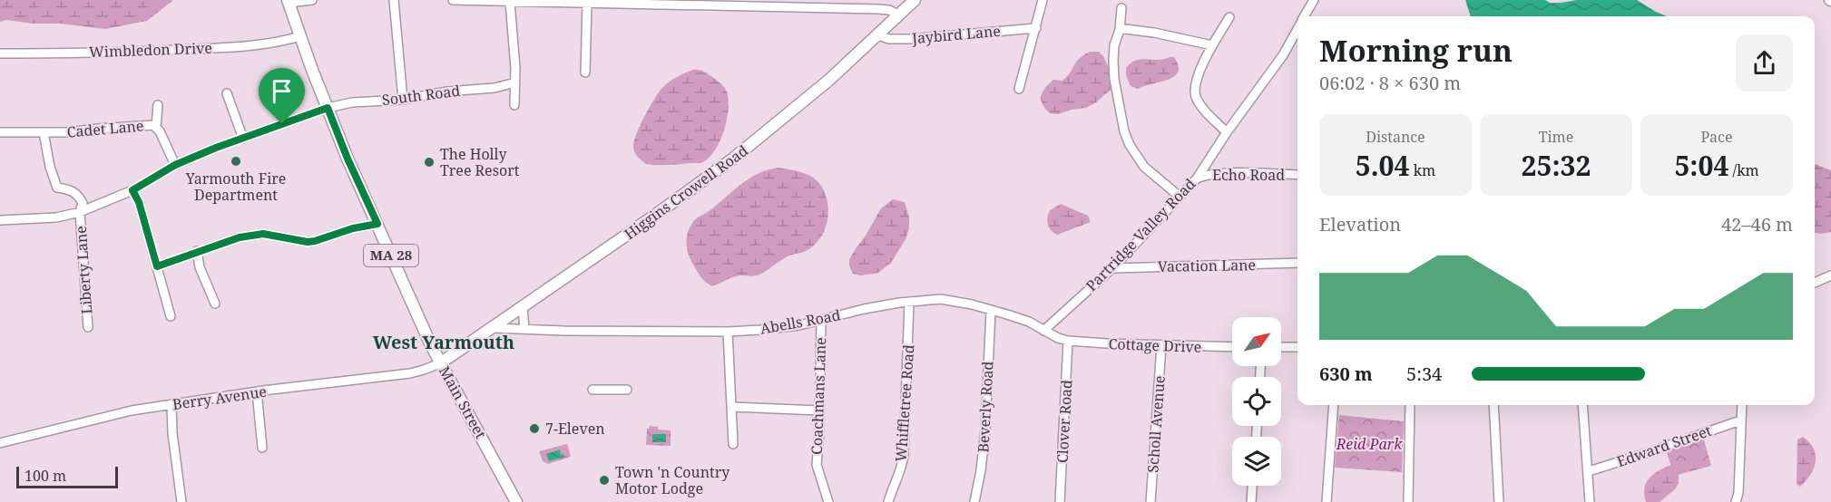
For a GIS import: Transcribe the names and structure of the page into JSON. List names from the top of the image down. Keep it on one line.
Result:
{"streets":{"main road":["Higgins Crowell Road","MA 28","Main Street"],"street":["Jaybird Lane","Wimbledon Drive","South Road","Cadet Lane","Echo Road","Partridge Valley Road","Vacation Lane","Liberty Lane","Abells Road","Cottage Drive","Coachmans Lane","Berry Avenue","Whiffletree Road","Beverly Road","Clover Road","Scholl Avenue","Edward Street"]},"crossings":[["Jaybird Lane","Higgins Crowell Road"],["Wimbledon Drive","Main Street"],["South Road","Cadet Lane"],["South Road","Liberty Lane"],["South Road","Main Street"],["Echo Road","Partridge Valley Road"],["Higgins Crowell Road","Abells Road"],["Higgins Crowell Road","Berry Avenue"],["Higgins Crowell Road","Main Street"],["Partridge Valley Road","Vacation Lane"],["Partridge Valley Road","Abells Road"],["Abells Road","Cottage Drive"],["Abells Road","Coachmans Lane"],["Abells Road","Whiffletree Road"],["Abells Road","Beverly Road"],["Abells Road","Clover Road"],["Cottage Drive","Clover Road"],["Cottage Drive","Scholl Avenue"],["Berry Avenue","Main Street"]],"districts":["West Yarmouth"],"parks":["Reid Park"],"places":["Yarmouth Fire Department","The Holly Tree Resort","7-Eleven","Town 'n Country Motor Lodge"],"scale_bar":"100 m","north":"top right","page":{"heading":["Morning run","06:02 · 8 × 630 m"],"stats":[["Distance","5.04 km"],["Time","25:32"],["Pace","5:04 /km"]],"chart":["Elevation","42–46 m"],"list":[{"name":"630 m","note":"5:34"}],"scale":"100 m"}}
